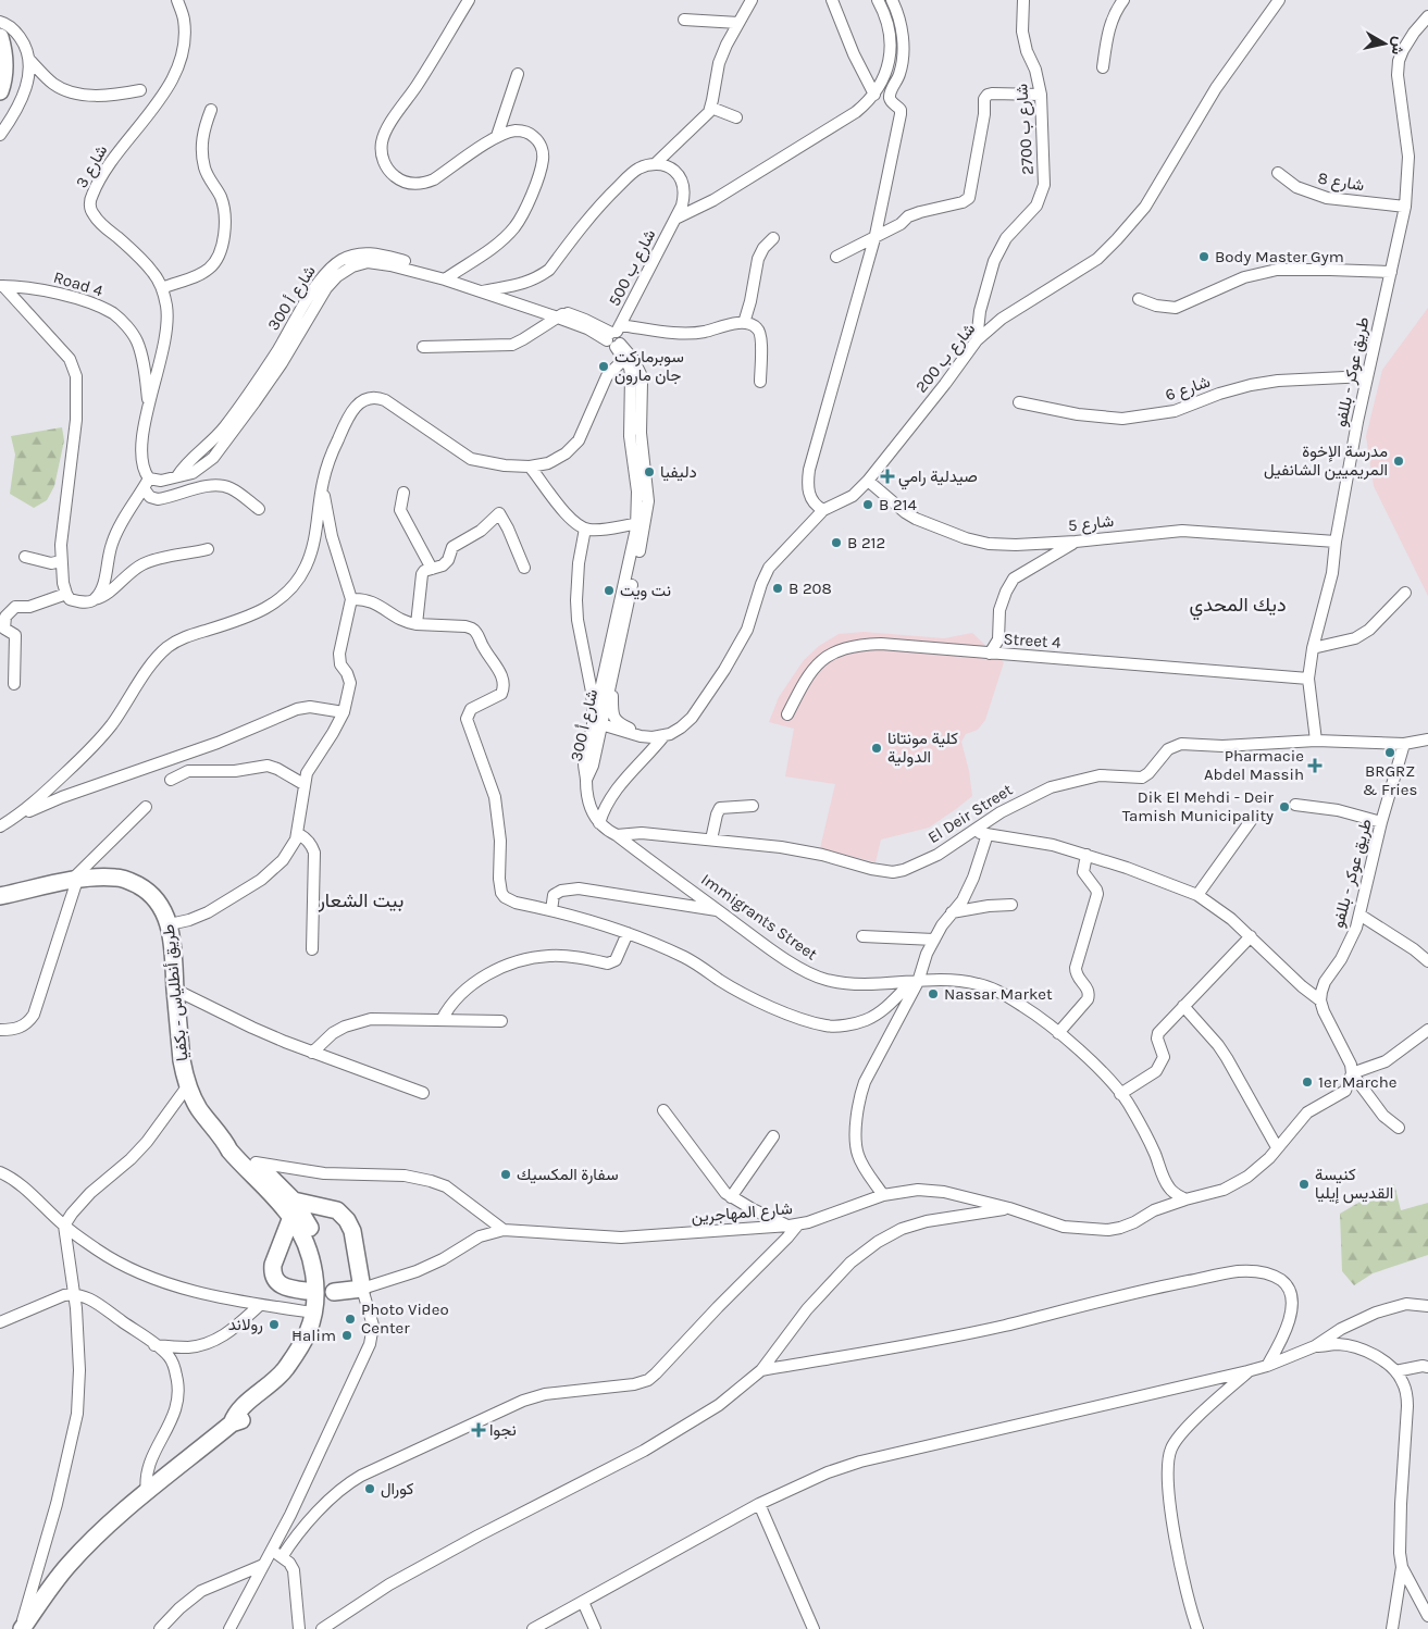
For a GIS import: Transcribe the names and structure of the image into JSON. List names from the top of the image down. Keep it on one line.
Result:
{"streets":{"highway":["طريق أنطلياس - بكفيا"],"street":["شارع ب 2700","شارع 3","شارع 8","شارع ب 500","Road 4","شارع أ 300","شارع ب 200","طريق عوكر - بللفو","شارع 6","شارع 5","Street 4","El Deir Street","Immigrants Street","شارع المهاجرين"]},"crossings":[["شارع ب 2700","شارع ب 200"],["شارع 3","Road 4"],["شارع 8","طريق عوكر - بللفو"],["شارع ب 500","شارع أ 300"],["شارع أ 300","شارع ب 200"],["شارع أ 300","Immigrants Street"],["شارع ب 200","شارع 5"],["طريق عوكر - بللفو","شارع 6"],["طريق عوكر - بللفو","شارع 5"],["طريق عوكر - بللفو","Street 4"],["طريق عوكر - بللفو","El Deir Street"],["El Deir Street","Immigrants Street"]],"districts":["ديك المحدي","بيت الشعار"],"places":{"other":["Body Master Gym","سوبرماركت جان مارون","مدرسة الإخوة المريميين الشانفيل","دليفيا","B 214","B 212","B 208","نت ويت","كلية مونتانا الدولية","BRGRZ & Fries","Dik El Mehdi - Deir Tamish Municipality","Nassar Market","1er Marche","سفارة المكسيك","كنيسة القديس إيليا","Photo Video Center","رولاند","Ħalim","كورال"],"health":["صيدلية رامي","Pharmacie Abdel Massih","نجوا"]},"north":"right"}
